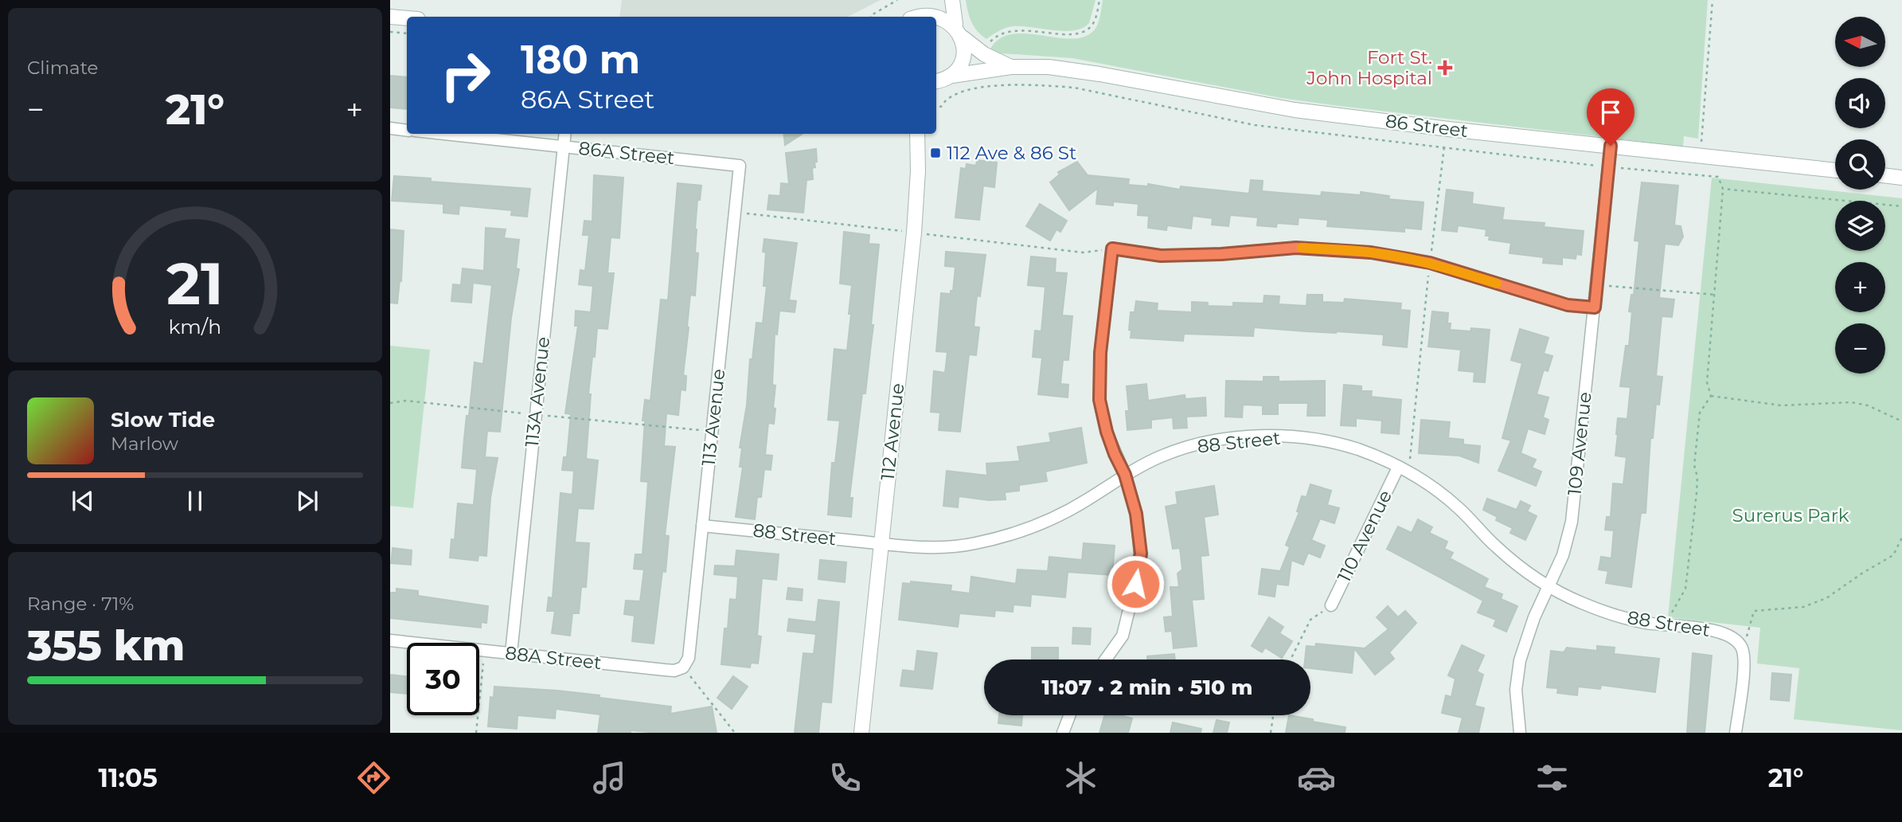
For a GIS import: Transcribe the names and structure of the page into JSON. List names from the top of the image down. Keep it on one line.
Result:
{"streets":{"street":["86 Street","86A Street","113A Avenue","113 Avenue","112 Avenue","88 Street","109 Avenue","110 Avenue","88A Street"]},"crossings":[["86 Street","109 Avenue"],["86A Street","113A Avenue"],["86A Street","113 Avenue"],["113A Avenue","88A Street"],["113 Avenue","88 Street"],["113 Avenue","88A Street"],["112 Avenue","88 Street"],["88 Street","109 Avenue"],["88 Street","110 Avenue"]],"parks":["Surerus Park"],"places":{"health":["Fort St. John Hospital"],"transit":["112 Ave & 86 St"]},"north":"left","page":{"tile":["Climate",["Range · 71%","355 km"]],"map_buttons":["+","−"],"turn":["180 m","86A Street"],"heat":["−","21°","+"],"song":["Slow Tide","Marlow"],"limit":"30","trip":"11:07 · 2 min · 510 m","tabs":["11:05","21°"],"gauge":["21","km/h"]}}
